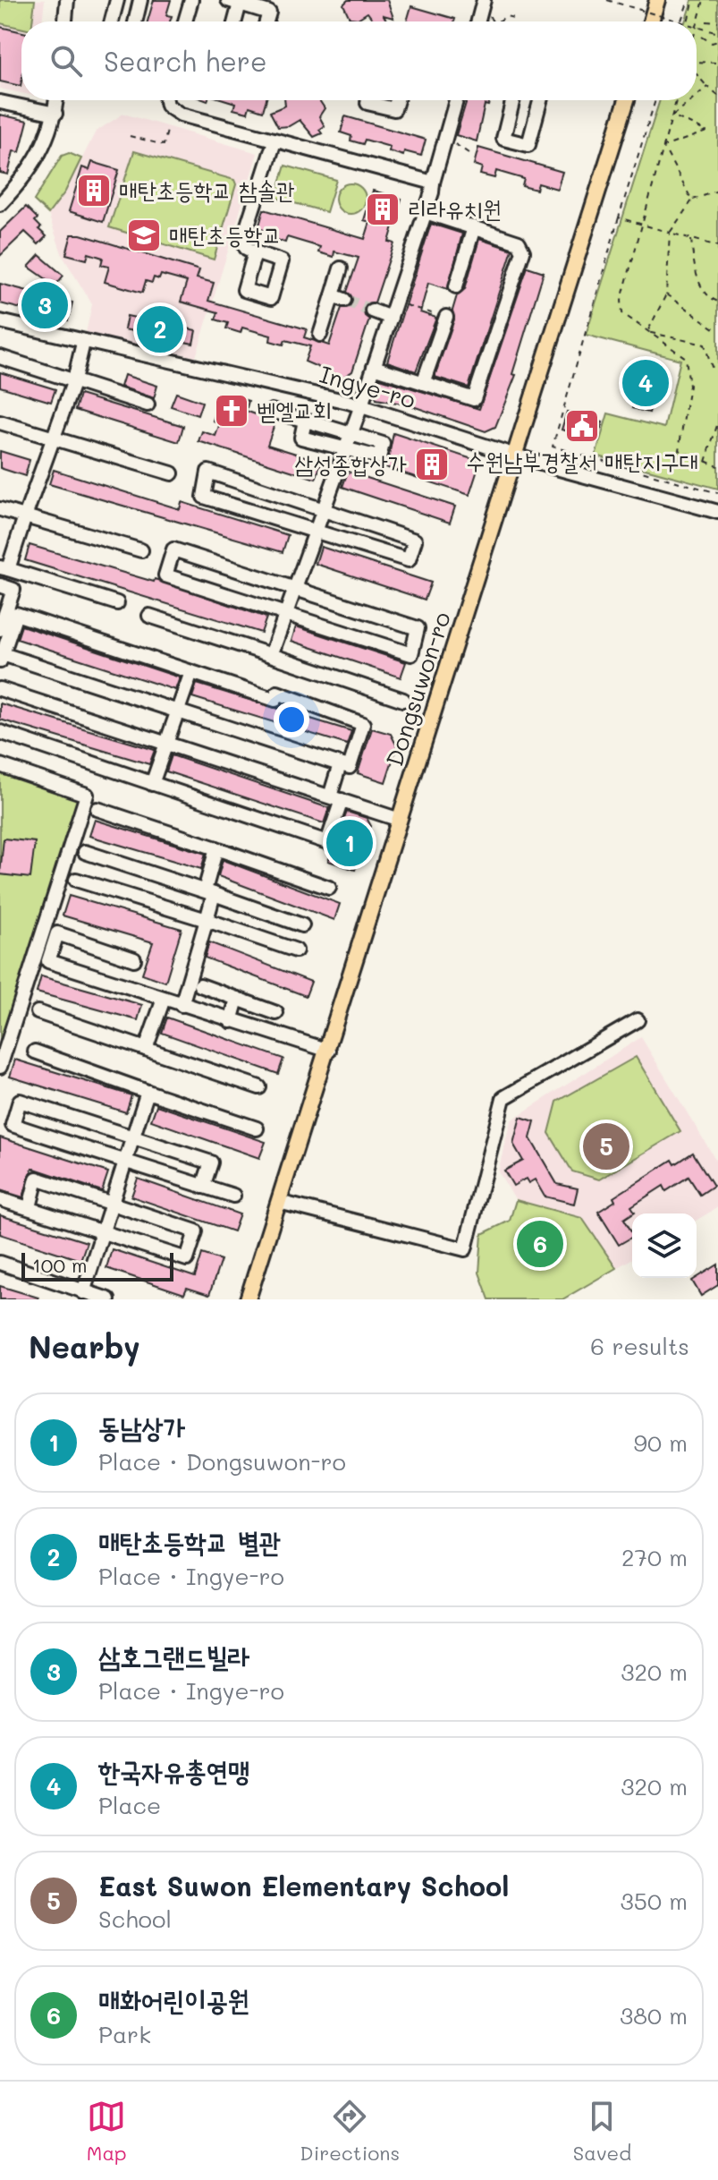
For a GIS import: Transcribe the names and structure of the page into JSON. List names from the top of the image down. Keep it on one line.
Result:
{"streets":{"main road":["Dongsuwon-ro"],"street":["Ingye-ro"]},"crossings":[["Ingye-ro","Dongsuwon-ro"]],"places":{"building":["매탄초등학교 참솔관","리라유치원","삼성종합상가"],"school or university":["매탄초등학교"],"church":["벧엘교회"],"public building":["수원남부경찰서 매탄지구대"]},"scale_bar":"100 m","page":{"search":"Search here","pins":["3","2","4","1","5","6"],"scale":"100 m","heading":["Nearby","6 results"],"list":[{"mark":"1","name":"동남상가","note":"Place · Dongsuwon-ro","value":"90 m"},{"mark":"2","name":"매탄초등학교 별관","note":"Place · Ingye-ro","value":"270 m"},{"mark":"3","name":"삼호그랜드빌라","note":"Place · Ingye-ro","value":"320 m"},{"mark":"4","name":"한국자유총연맹","note":"Place","value":"320 m"},{"mark":"5","name":"East Suwon Elementary School","note":"School","value":"350 m"},{"mark":"6","name":"매화어린이공원","note":"Park","value":"380 m"}],"nav":["Map","Directions","Saved"]}}
